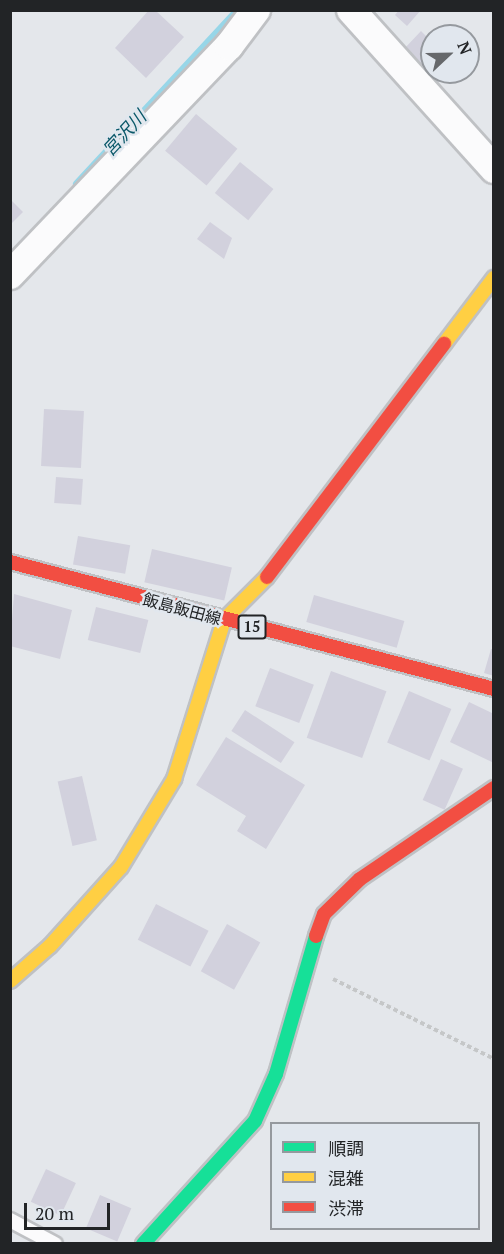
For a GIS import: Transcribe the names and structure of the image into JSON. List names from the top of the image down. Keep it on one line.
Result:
{"streets":{"street":["飯島飯田線","15"]},"water":["宮沢川"],"legend":["順調","混雑","渋滞"],"scale_bar":"20 m","north":"right"}
